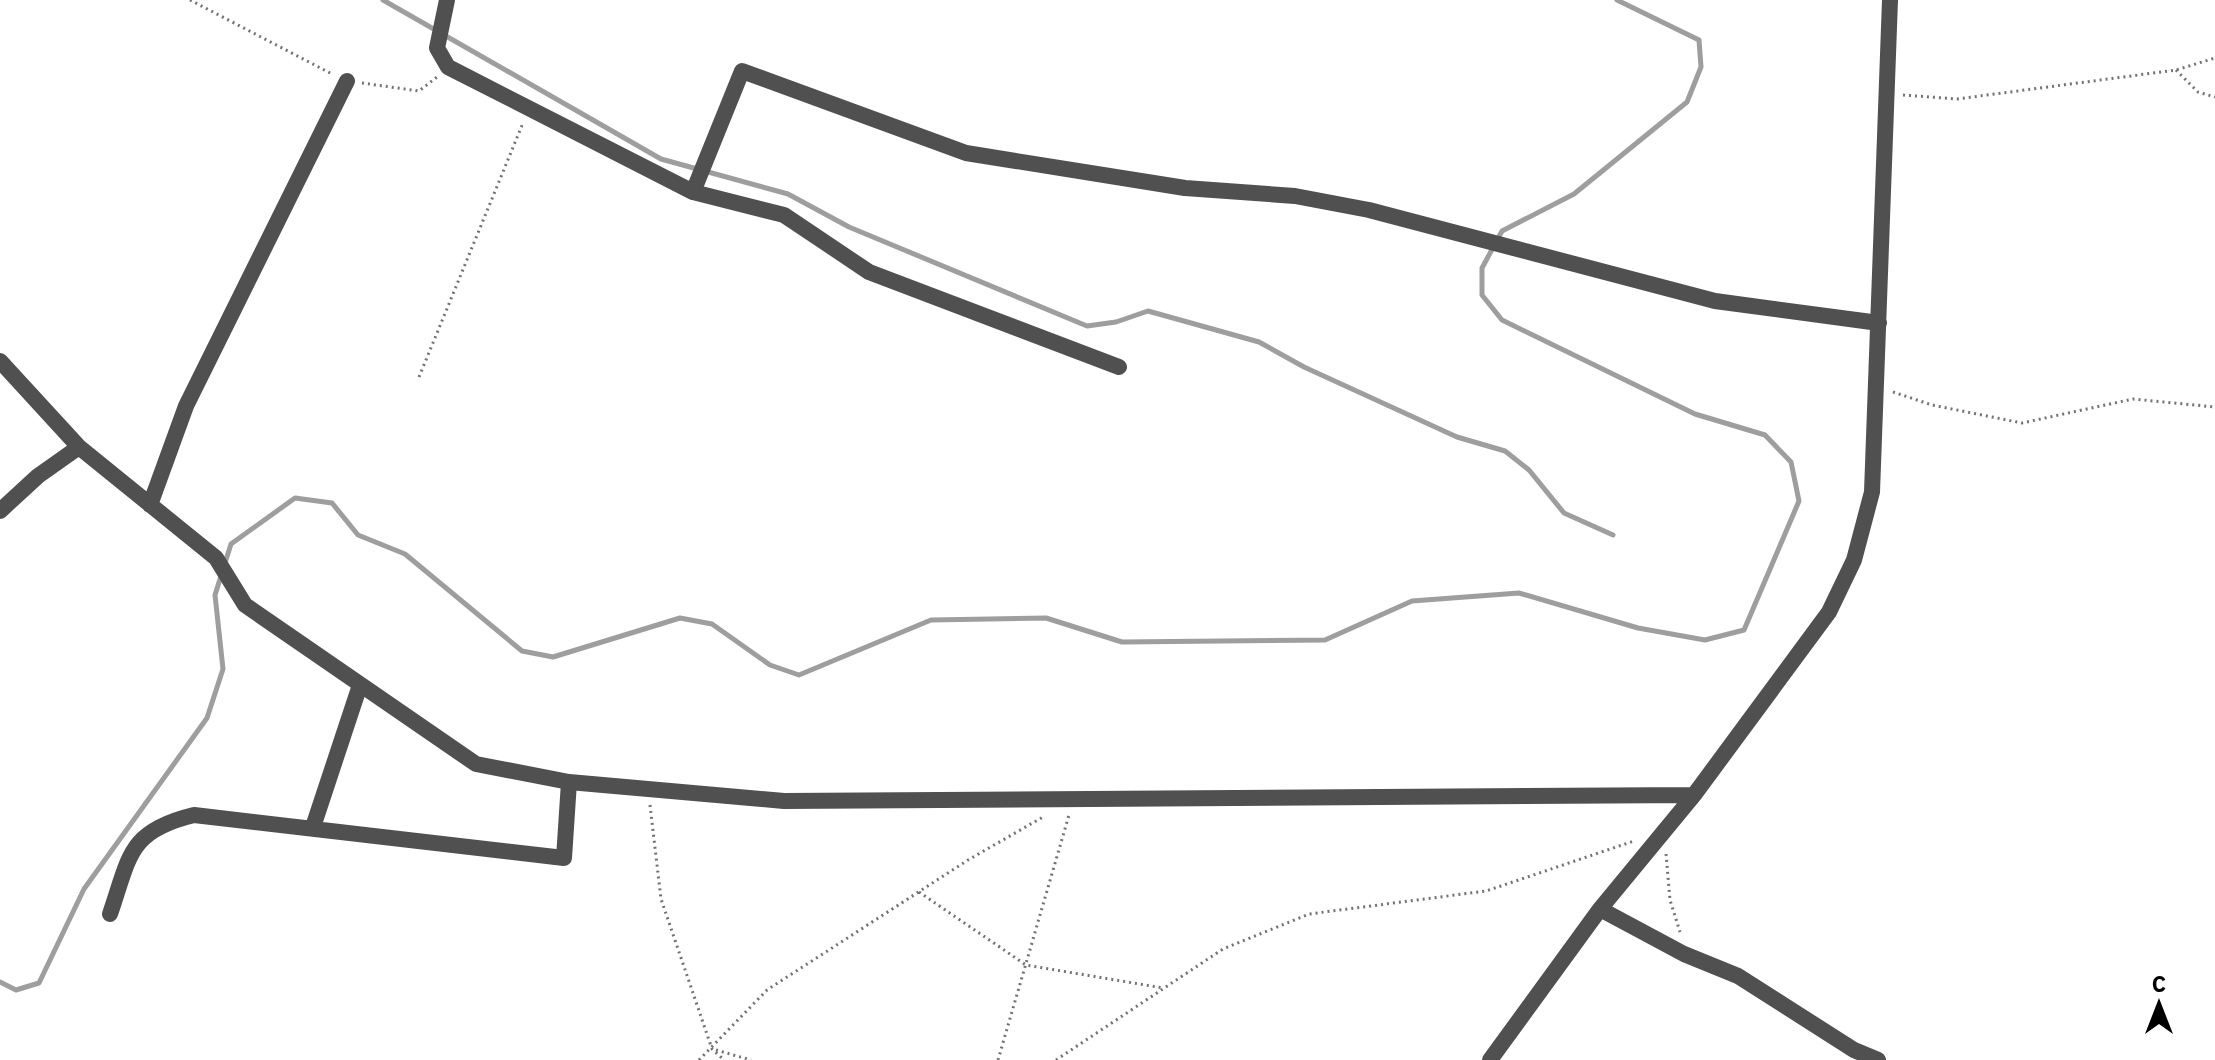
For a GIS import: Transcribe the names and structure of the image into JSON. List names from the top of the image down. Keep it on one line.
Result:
{"north":"top"}
